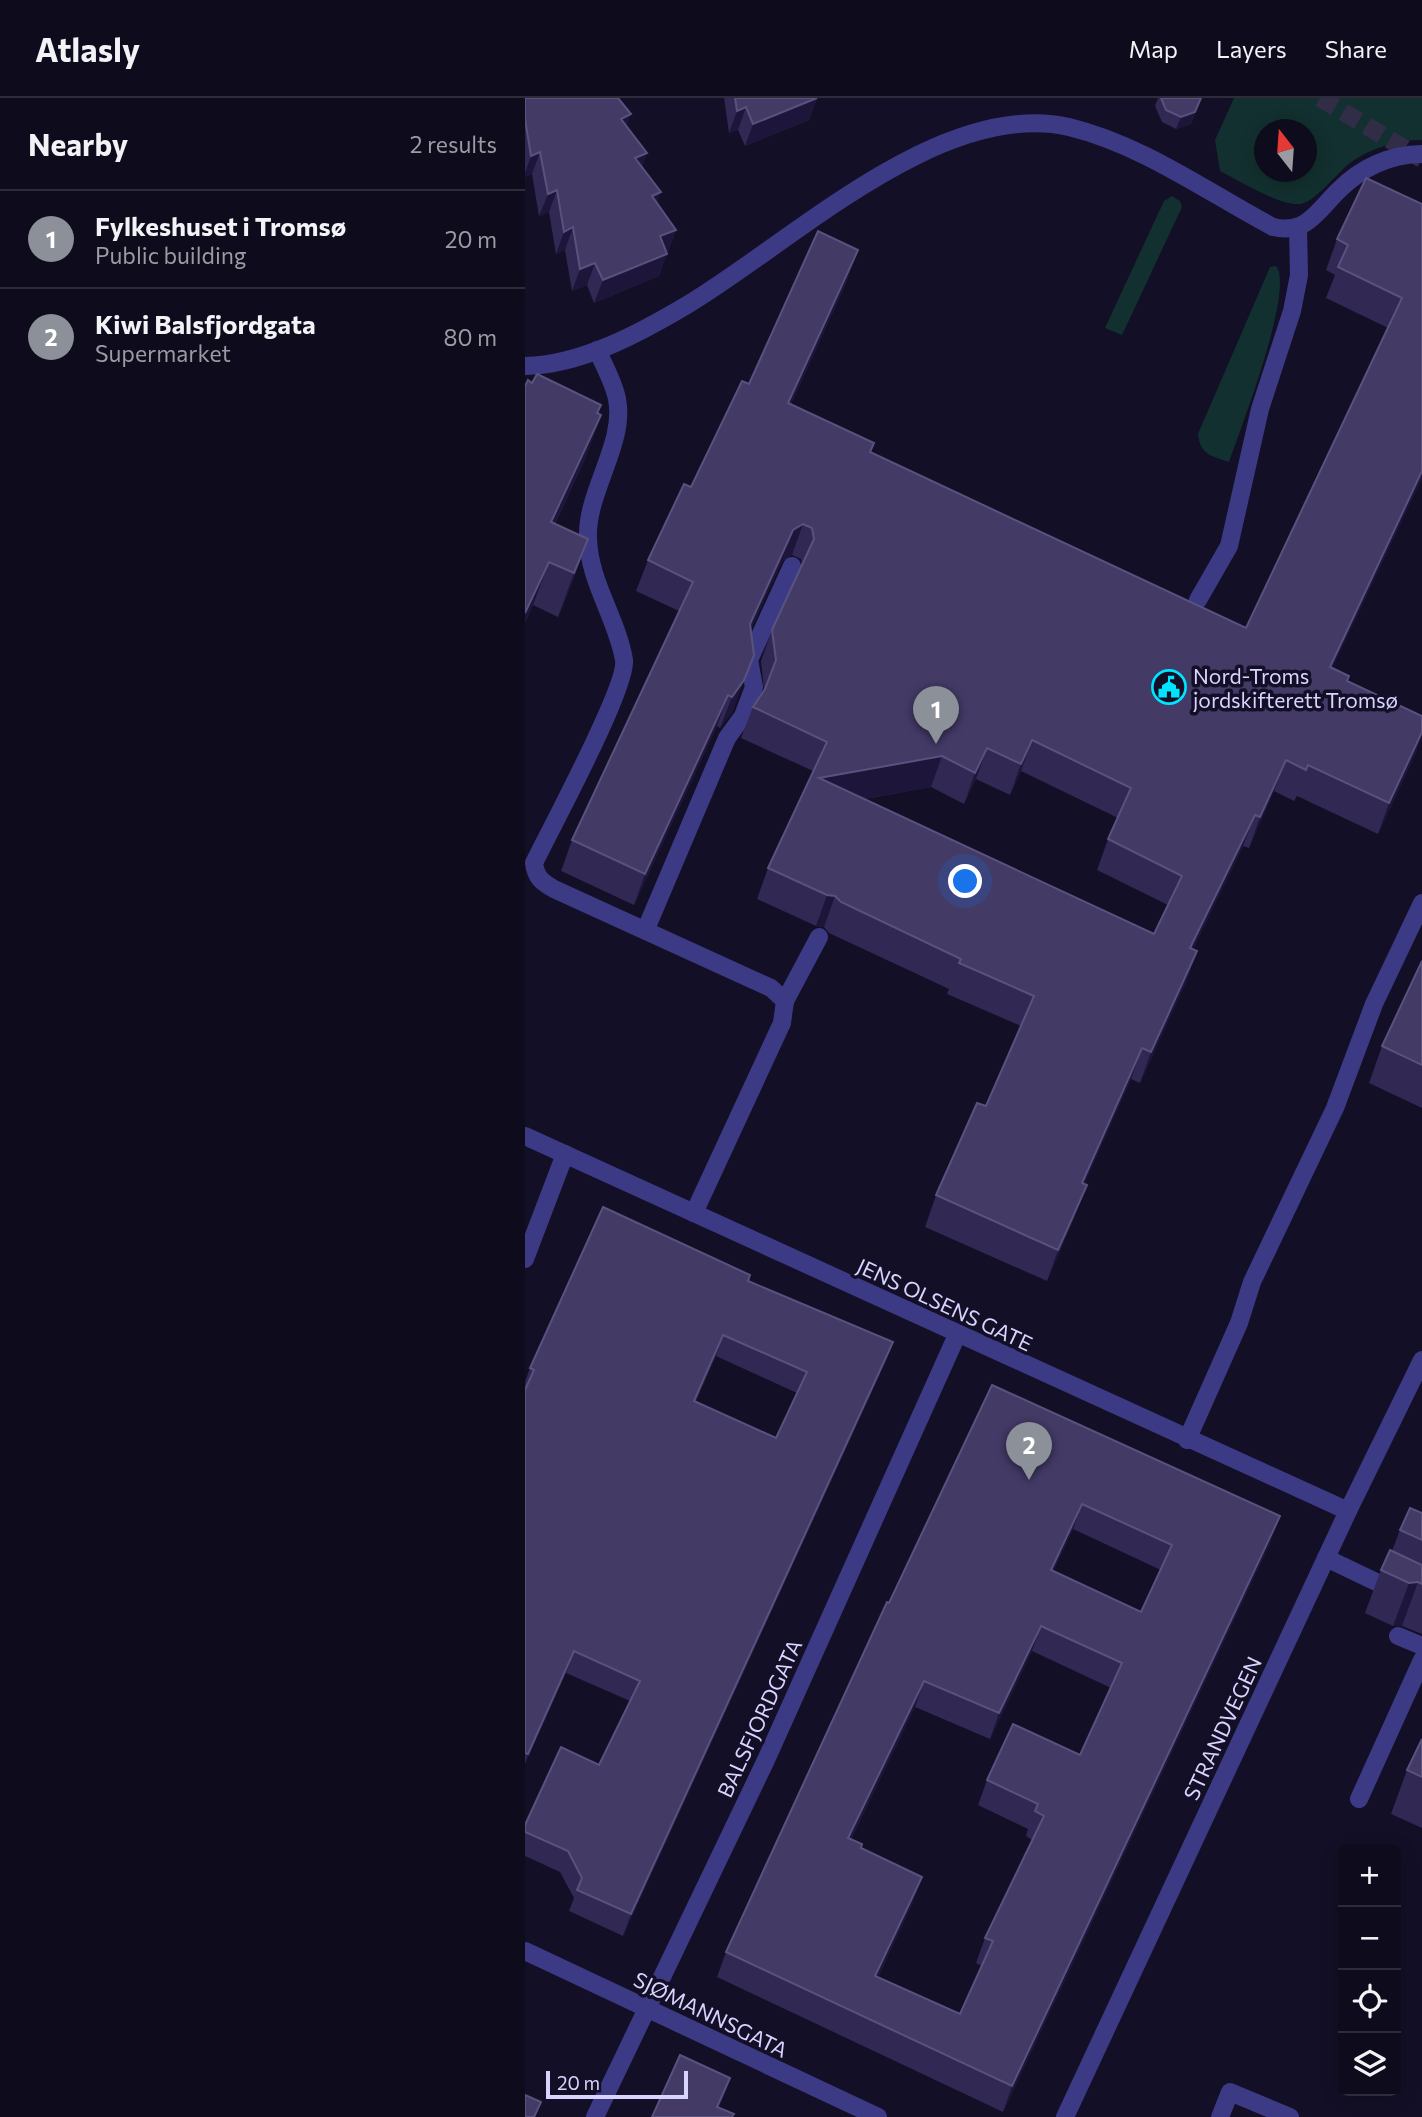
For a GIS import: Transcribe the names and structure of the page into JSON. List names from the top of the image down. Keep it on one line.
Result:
{"streets":{"street":["JENS OLSENS GATE","BALSFJORDGATA","STRANDVEGEN","SJØMANNSGATA"]},"crossings":[["JENS OLSENS GATE","BALSFJORDGATA"],["JENS OLSENS GATE","STRANDVEGEN"],["BALSFJORDGATA","SJØMANNSGATA"]],"places":{"public building":["Nord-Troms jordskifterett Tromsø"]},"scale_bar":"20 m","north":"top","page":{"header":"Atlasly","nav":["Map","Layers","Share"],"heading":["Nearby","2 results"],"list":[{"mark":"1","name":"Fylkeshuset i Tromsø","note":"Public building","value":"20 m"},{"mark":"2","name":"Kiwi Balsfjordgata","note":"Supermarket","value":"80 m"}],"pins":["1","2"],"map_buttons":["+","−"],"scale":"20 m"}}
